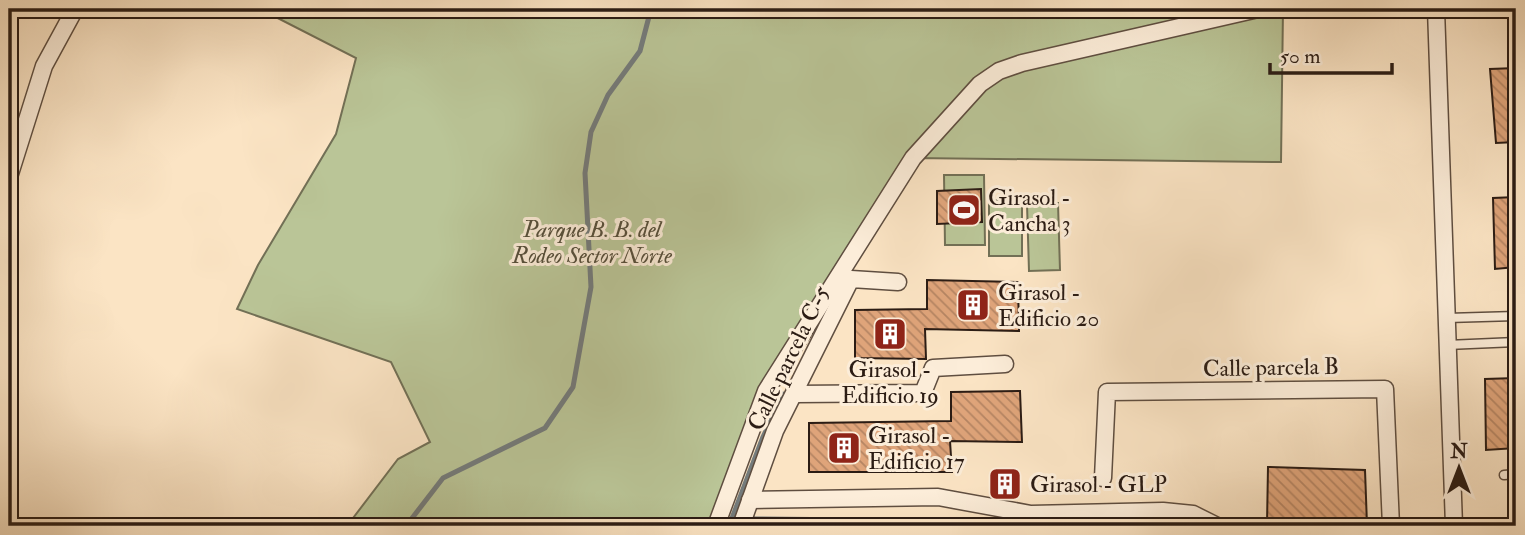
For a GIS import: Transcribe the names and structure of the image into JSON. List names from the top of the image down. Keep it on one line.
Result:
{"streets":{"street":["Calle parcela C-5","Calle parcela B"]},"parks":["Parque B. B. del Rodeo Sector Norte"],"places":{"sports":["Girasol - Cancha 3"],"building":["Girasol - Edificio 20","Girasol - Edificio 19","Girasol - Edificio 17","Girasol - GLP"]},"scale_bar":"50 m","north":"top"}
